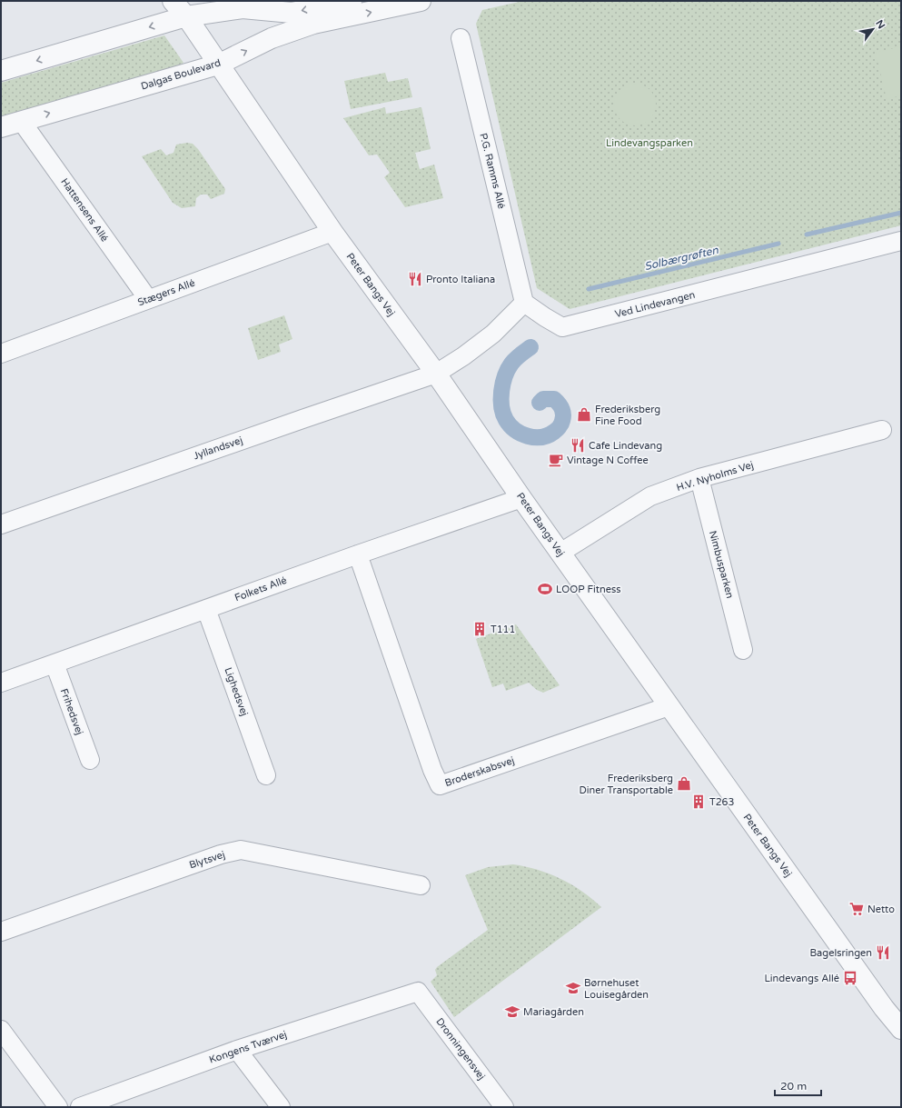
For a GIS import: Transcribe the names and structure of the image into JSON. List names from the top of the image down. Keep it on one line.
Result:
{"streets":{"street":["Dalgas Boulevard","P.G. Ramms Allé","Hattensens Allé","Peter Bangs Vej","Stægers Allé","Ved Lindevangen","Jyllandsvej","H.V. Nyholms Vej","Nimbusparken","Folkets Allé","Lighedsvej","Frihedsvej","Broderskabsvej","Blytsvej","Kongens Tværvej","Dronningensvej"]},"crossings":[["Dalgas Boulevard","Hattensens Allé"],["Dalgas Boulevard","Peter Bangs Vej"],["P.G. Ramms Allé","Ved Lindevangen"],["Hattensens Allé","Stægers Allé"],["Peter Bangs Vej","Stægers Allé"],["Peter Bangs Vej","Jyllandsvej"],["Peter Bangs Vej","H.V. Nyholms Vej"],["Peter Bangs Vej","Folkets Allé"],["Peter Bangs Vej","Broderskabsvej"],["H.V. Nyholms Vej","Nimbusparken"],["Folkets Allé","Lighedsvej"],["Folkets Allé","Frihedsvej"],["Folkets Allé","Broderskabsvej"],["Kongens Tværvej","Dronningensvej"]],"water":["Solbærgrøften"],"parks":["Lindevangsparken"],"places":{"restaurant":["Pronto Italiana","Cafe Lindevang","Bagelsringen"],"shop":["Frederiksberg Fine Food","Frederiksberg Diner Transportable"],"cafe":["Vintage N Coffee"],"sports":["LOOP Fitness"],"building":["T111","T263"],"supermarket":["Netto"],"bus stop":["Lindevangs Allé"],"school or university":["Børnehuset Louisegården","Mariagården"]},"scale_bar":"20 m","north":"top right"}
